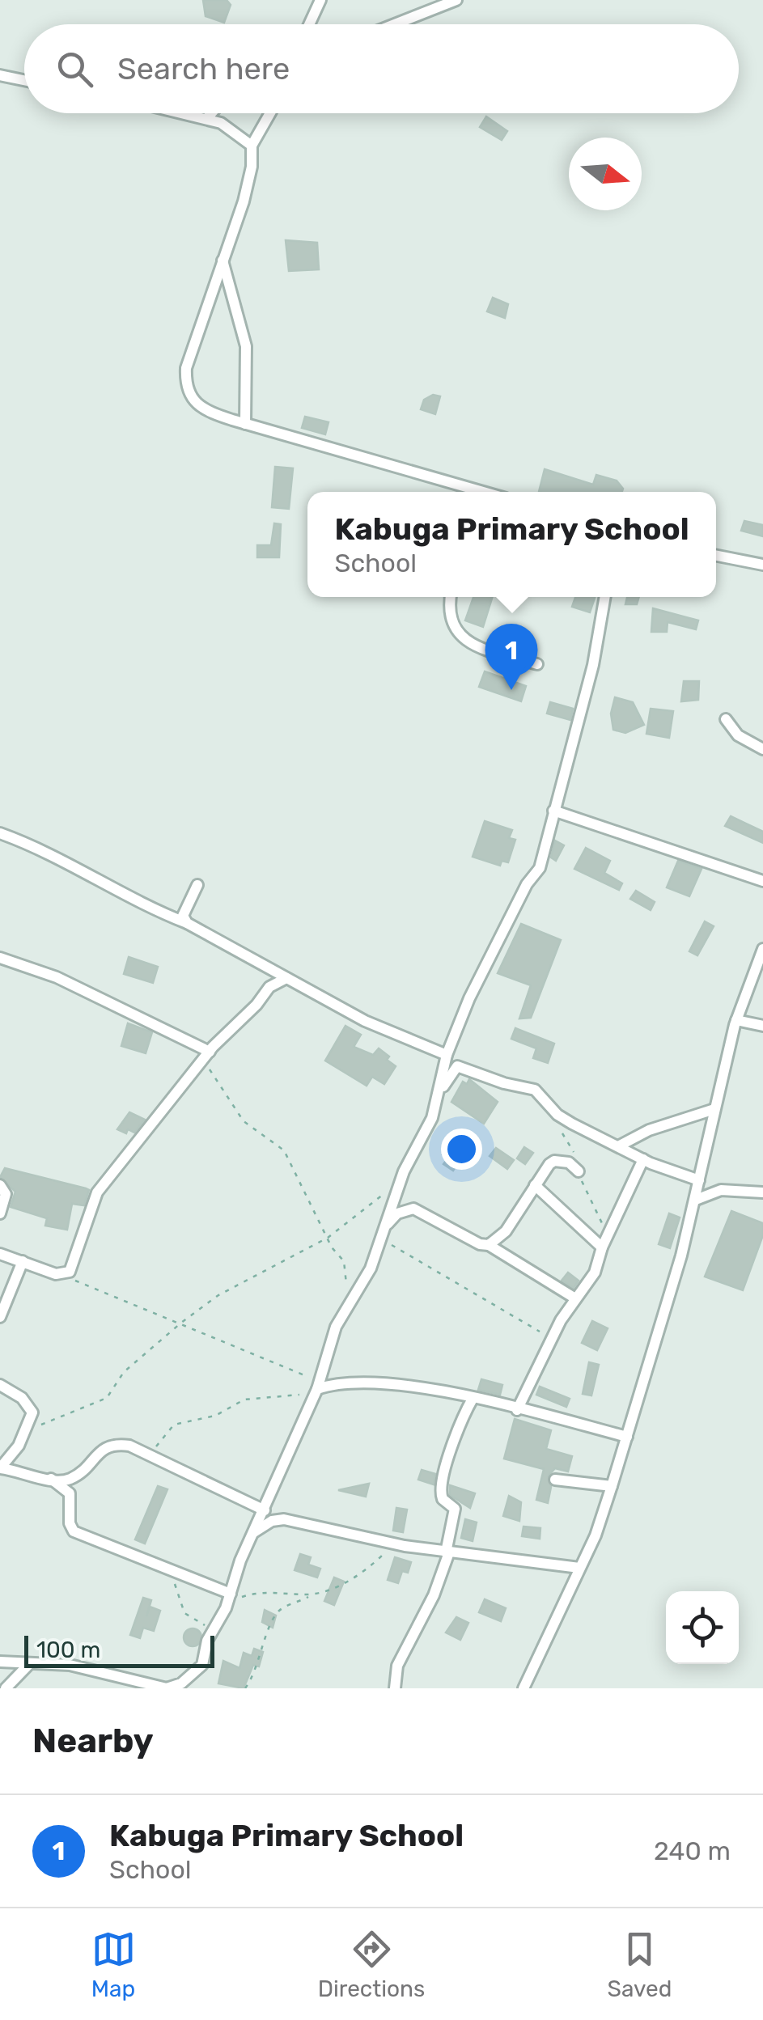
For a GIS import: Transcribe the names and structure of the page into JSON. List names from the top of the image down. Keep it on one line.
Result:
{"scale_bar":"100 m","north":"right","page":{"search":"Search here","popup":["Kabuga Primary School","School"],"pins":"1","scale":"100 m","heading":"Nearby","list":[{"mark":"1","name":"Kabuga Primary School","note":"School","value":"240 m"}],"nav":["Map","Directions","Saved"]}}
